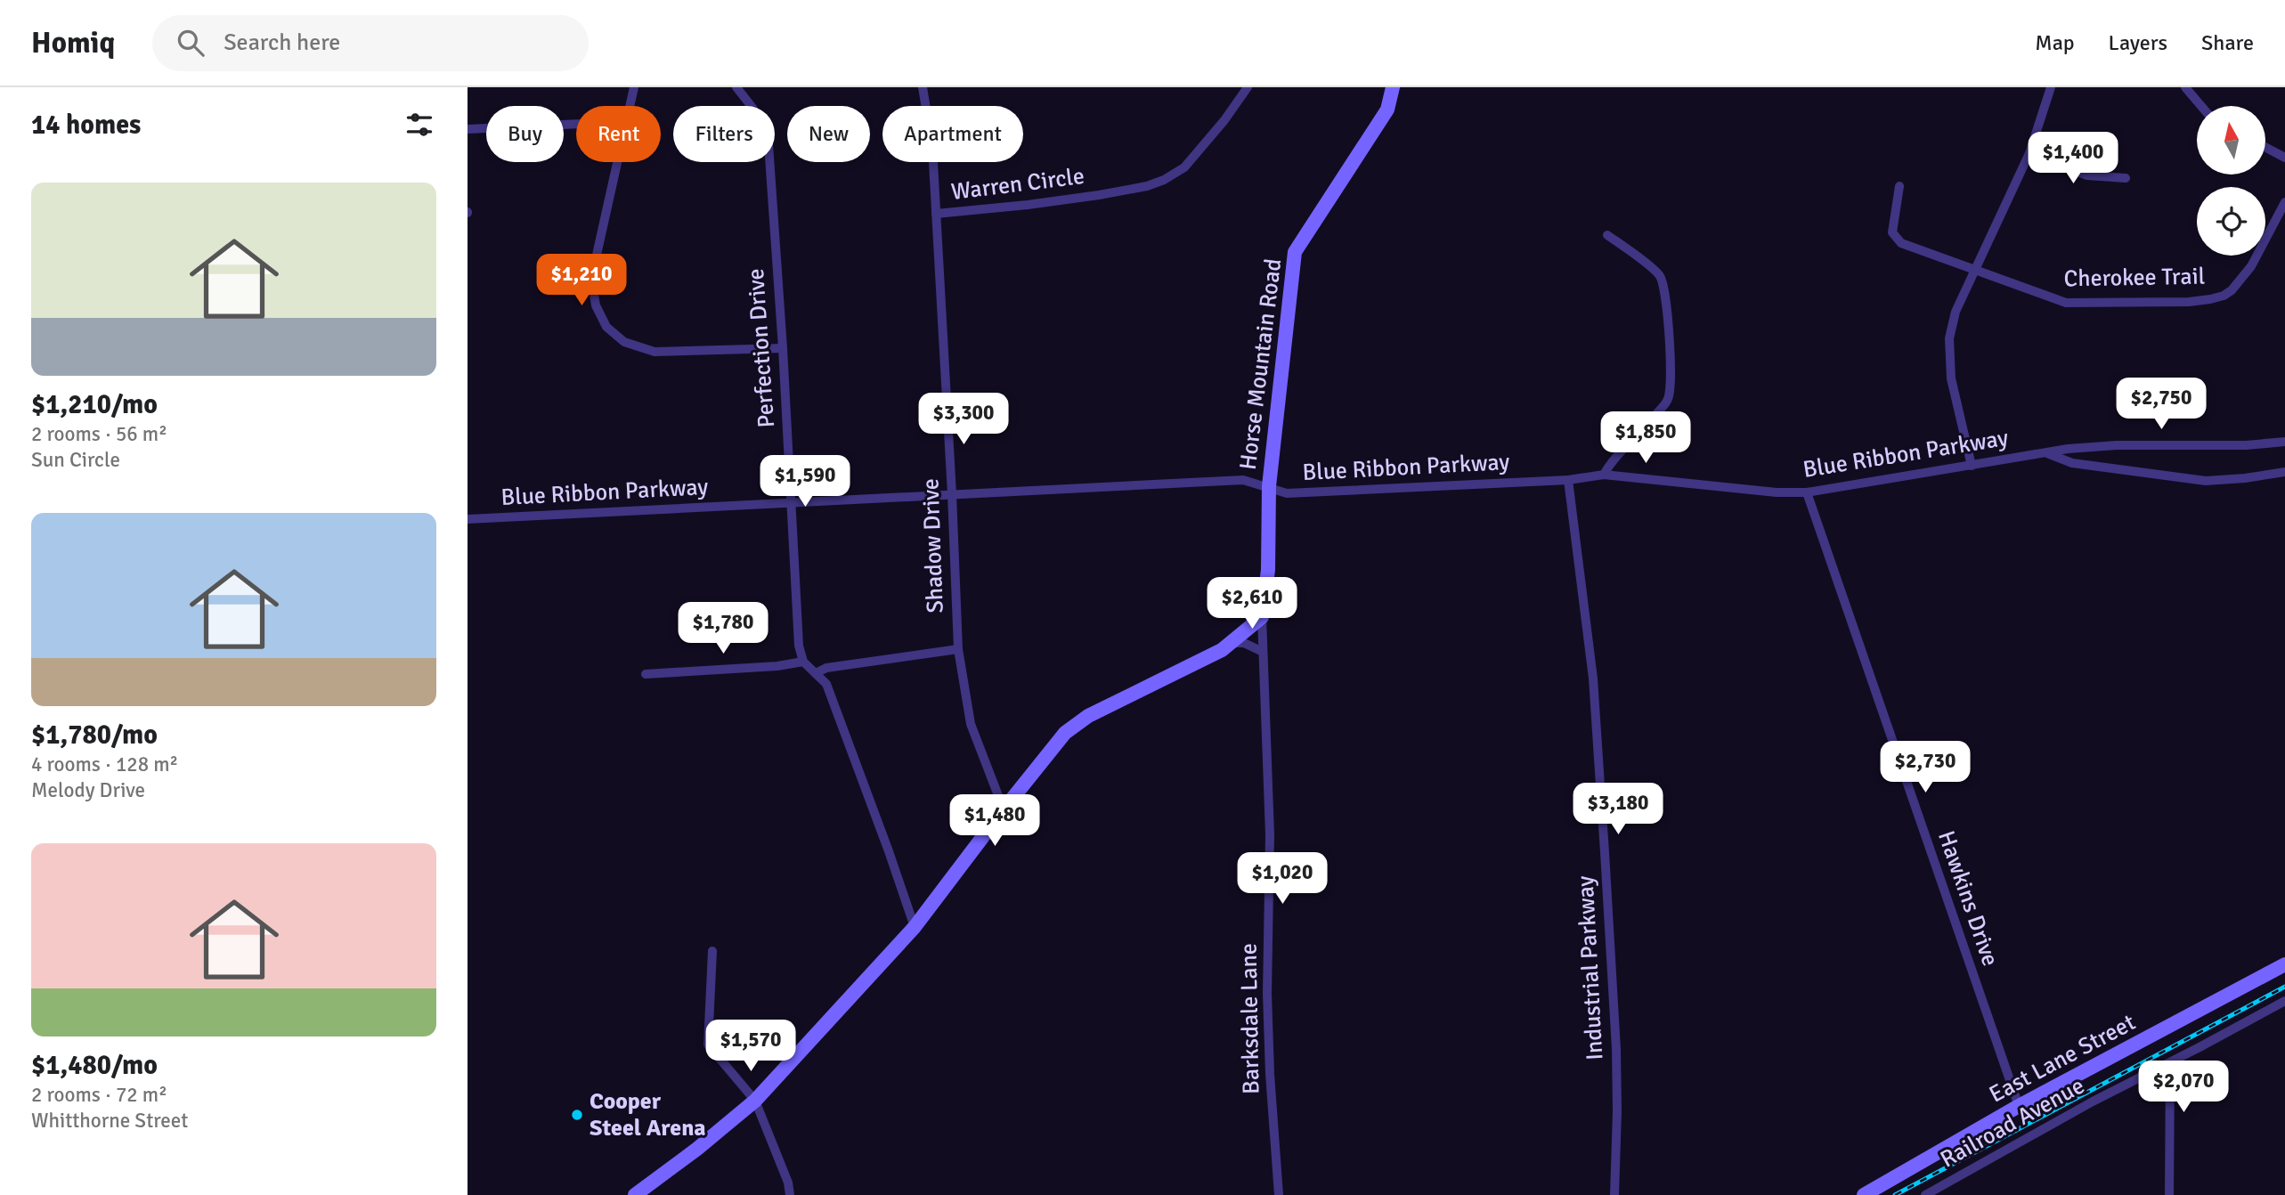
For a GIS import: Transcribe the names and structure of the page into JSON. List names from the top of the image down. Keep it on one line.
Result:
{"streets":{"street":["Warren Circle","Cherokee Trail","Perfection Drive","Horse Mountain Road","Blue Ribbon Parkway","Shadow Drive","Hawkins Drive","Industrial Parkway","Barksdale Lane","East Lane Street","Railroad Avenue"]},"crossings":[["Warren Circle","Shadow Drive"],["Perfection Drive","Blue Ribbon Parkway"],["Horse Mountain Road","Blue Ribbon Parkway"],["Horse Mountain Road","Barksdale Lane"],["Blue Ribbon Parkway","Shadow Drive"],["Blue Ribbon Parkway","Hawkins Drive"],["Blue Ribbon Parkway","Industrial Parkway"],["Hawkins Drive","East Lane Street"]],"places":["Cooper Steel Arena"],"north":"top","page":{"header":"Homiq","search":"Search here","nav":["Map","Layers","Share"],"heading":"14 homes","chip":["Buy","Rent","Filters","New","Apartment"],"price":["$1,400","$1,210","$2,750","$3,300","$1,850","$1,590","$2,610","$1,780","$2,730","$3,180","$1,480","$1,020","$1,570","$2,070"],"list":[{"name":"$1,210/mo","note":"2 rooms · 56 m² · Sun Circle"},{"name":"$1,780/mo","note":"4 rooms · 128 m² · Melody Drive"},{"name":"$1,480/mo","note":"2 rooms · 72 m² · Whitthorne Street"}]}}
